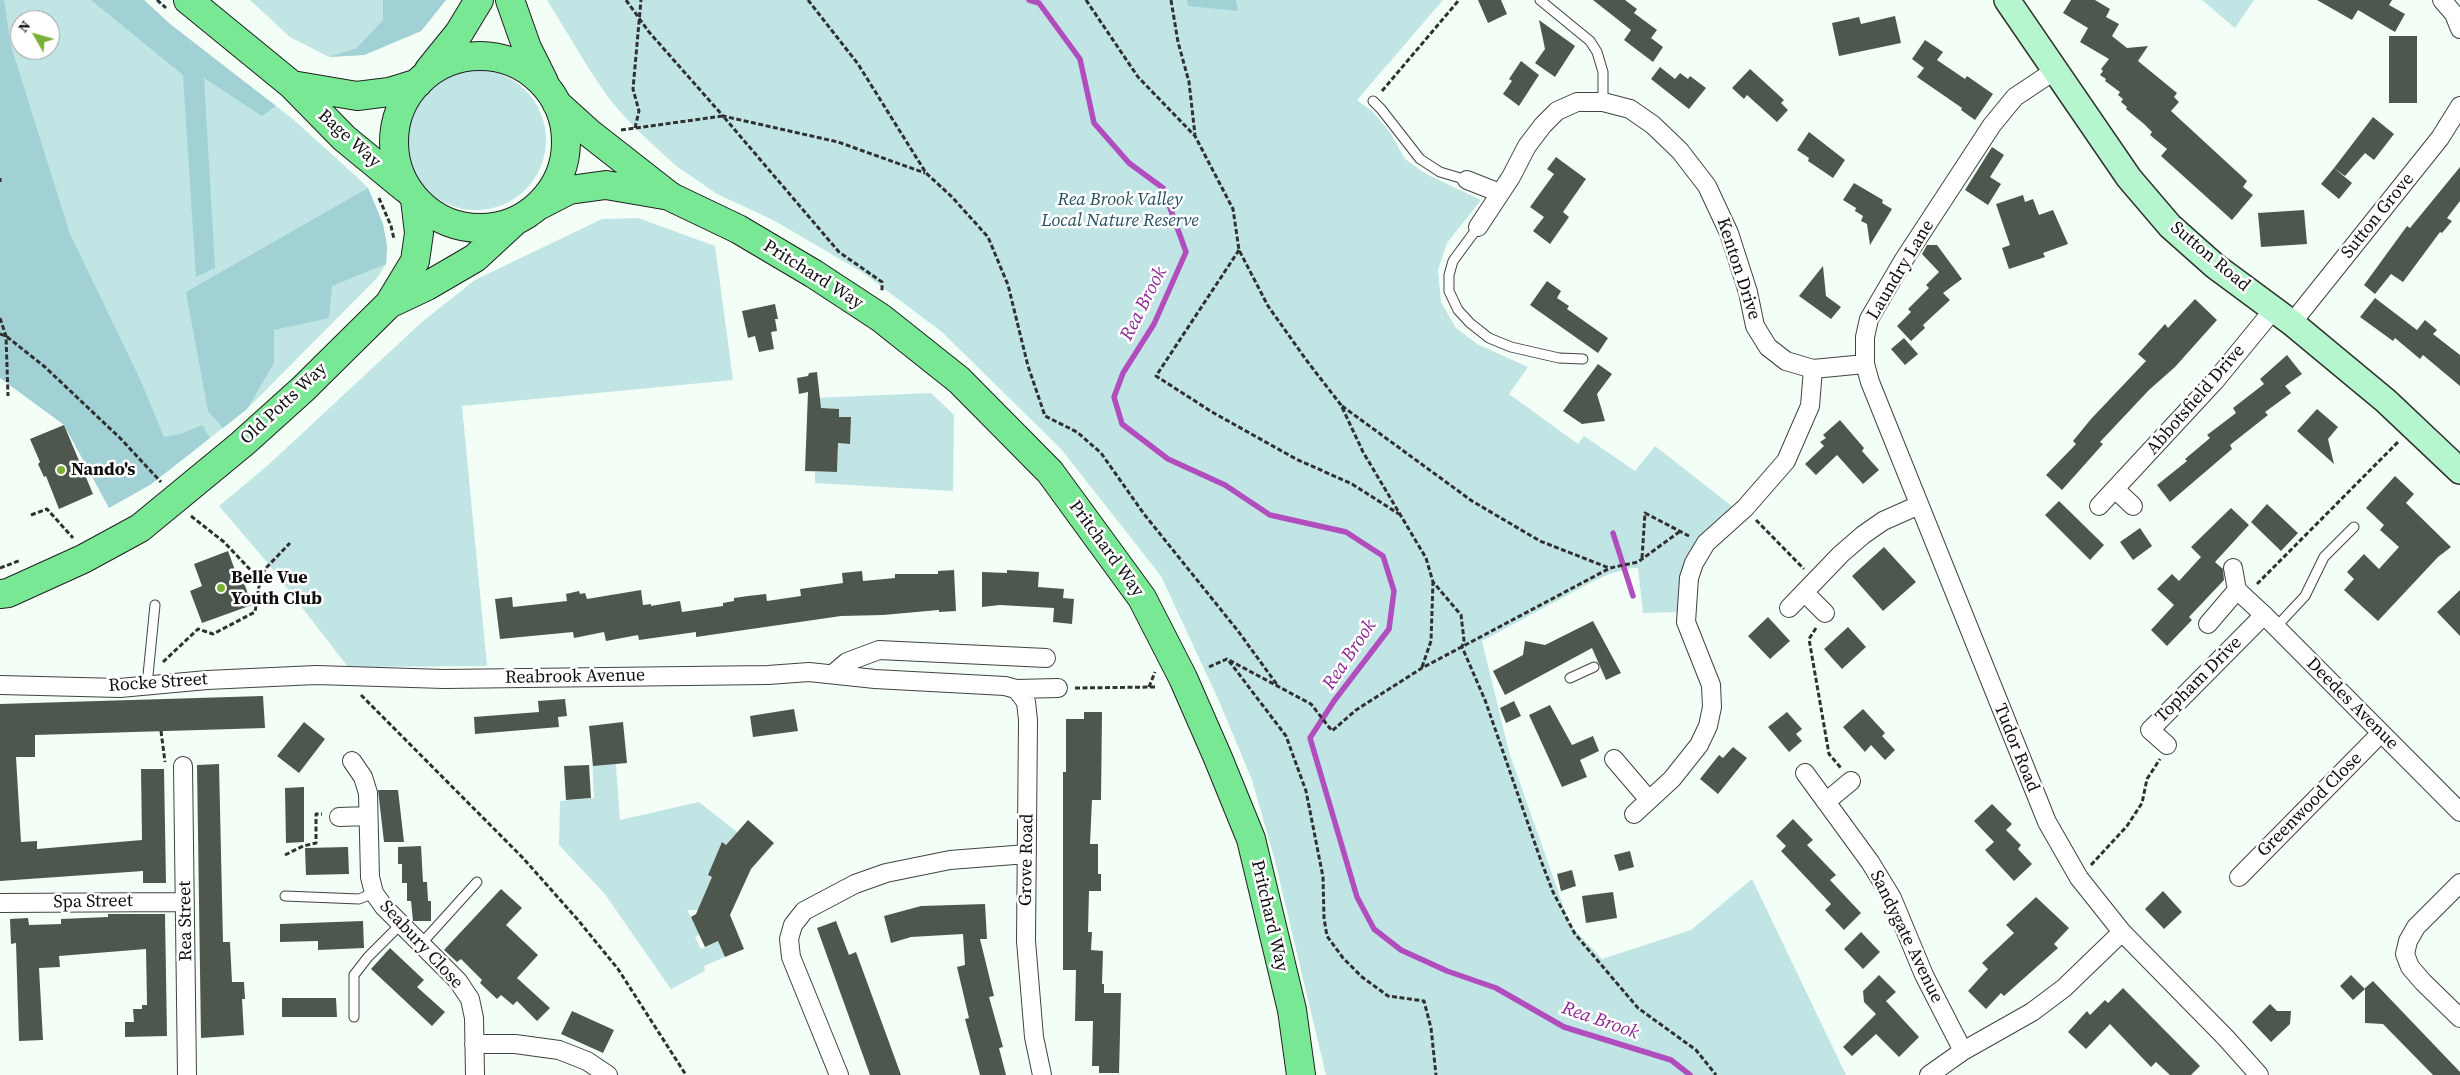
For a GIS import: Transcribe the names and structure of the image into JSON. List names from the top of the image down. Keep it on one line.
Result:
{"streets":{"main road":["Bage Way","Pritchard Way","Old Potts Way"],"street":["Sutton Grove","Sutton Road","Kenton Drive","Laundry Lane","Abbotsfield Drive","Reabrook Avenue","Topham Drive","Rocke Street","Deedes Avenue","Tudor Road","Greenwood Close","Grove Road","Spa Street","Rea Street","Sandygate Avenue","Seabury Close"]},"crossings":[["Bage Way","Pritchard Way"],["Bage Way","Old Potts Way"],["Sutton Grove","Sutton Road"],["Sutton Grove","Abbotsfield Drive"],["Sutton Road","Laundry Lane"],["Sutton Road","Abbotsfield Drive"],["Laundry Lane","Tudor Road"],["Pritchard Way","Old Potts Way"],["Reabrook Avenue","Rocke Street"],["Reabrook Avenue","Grove Road"],["Topham Drive","Deedes Avenue"],["Deedes Avenue","Greenwood Close"],["Spa Street","Rea Street"]],"water":["Rea Brook"],"parks":["Rea Brook Valley Local Nature Reserve"],"places":["Nando's","Belle Vue Youth Club"],"north":"top left"}
